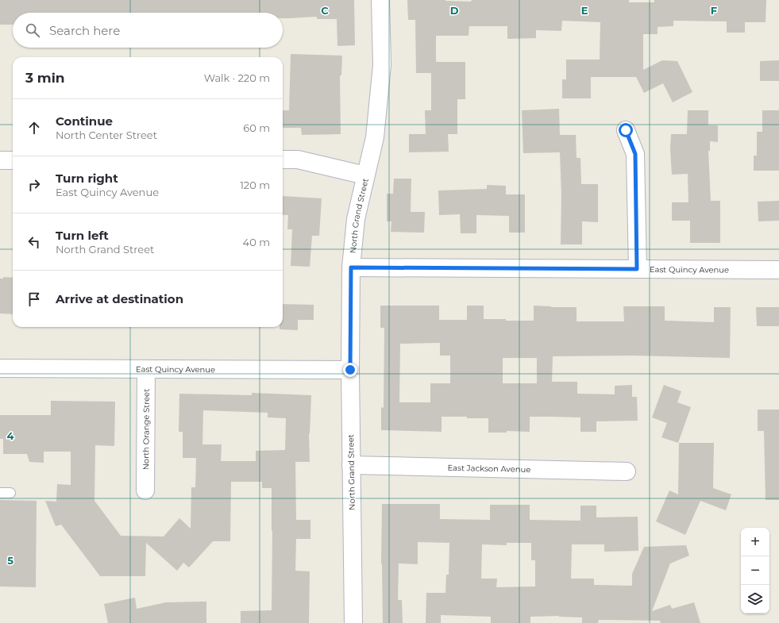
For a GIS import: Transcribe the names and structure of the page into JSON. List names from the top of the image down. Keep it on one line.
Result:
{"streets":{"street":["North Grand Street","East Quincy Avenue","North Orange Street","East Jackson Avenue"]},"crossings":[["North Grand Street","East Quincy Avenue"],["North Grand Street","East Jackson Avenue"],["East Quincy Avenue","North Orange Street"]],"page":{"search":"Search here","heading":["3 min","Walk · 220 m"],"list":[["Continue","North Center Street","60 m"],["Turn right","East Quincy Avenue","120 m"],["Turn left","North Grand Street","40 m"],"Arrive at destination"],"map_buttons":["+","−"]},"grid":{"columns":["C","D","E","F"],"rows":["4","5"]}}
